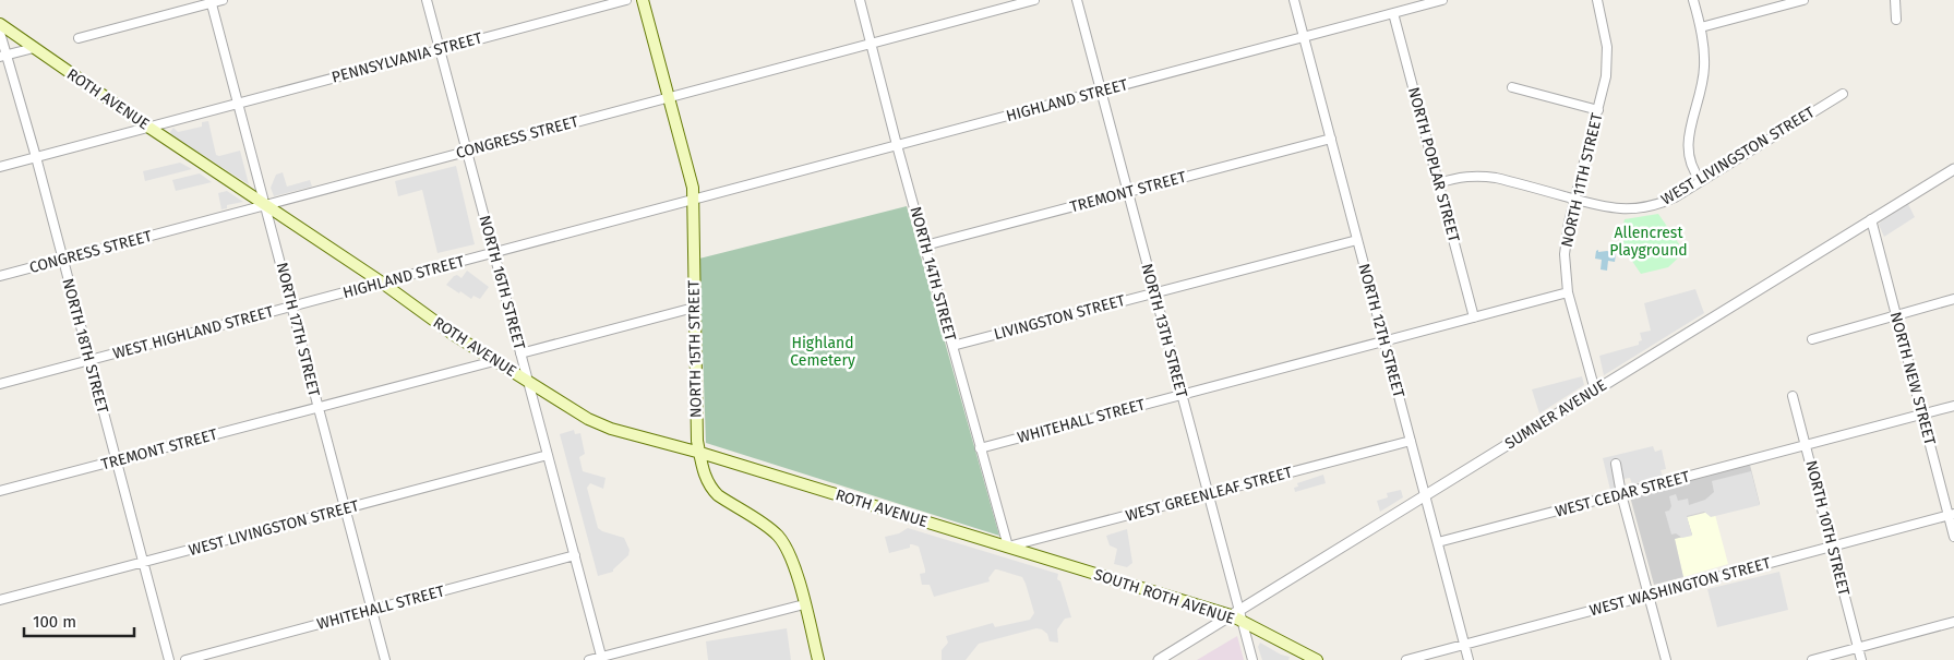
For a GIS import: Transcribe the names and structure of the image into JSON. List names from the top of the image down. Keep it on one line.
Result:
{"streets":{"main road":["ROTH AVENUE","NORTH 15TH STREET","SOUTH ROTH AVENUE"],"street":["PENNSYLVANIA STREET","HIGHLAND STREET","CONGRESS STREET","WEST LIVINGSTON STREET","NORTH POPLAR STREET","NORTH 11TH STREET","TREMONT STREET","NORTH 14TH STREET","NORTH 16TH STREET","LIVINGSTON STREET","NORTH 17TH STREET","NORTH 13TH STREET","NORTH 12TH STREET","WEST HIGHLAND STREET","NORTH 18TH STREET","NORTH NEW STREET","SUMNER AVENUE","WHITEHALL STREET","WEST GREENLEAF STREET","WEST CEDAR STREET","NORTH 10TH STREET","WEST WASHINGTON STREET"]},"crossings":[["PENNSYLVANIA STREET","ROTH AVENUE"],["PENNSYLVANIA STREET","NORTH 16TH STREET"],["PENNSYLVANIA STREET","NORTH 17TH STREET"],["PENNSYLVANIA STREET","NORTH 18TH STREET"],["ROTH AVENUE","HIGHLAND STREET"],["ROTH AVENUE","CONGRESS STREET"],["ROTH AVENUE","TREMONT STREET"],["ROTH AVENUE","NORTH 14TH STREET"],["ROTH AVENUE","NORTH 16TH STREET"],["ROTH AVENUE","NORTH 17TH STREET"],["ROTH AVENUE","NORTH 15TH STREET"],["ROTH AVENUE","WEST GREENLEAF STREET"],["ROTH AVENUE","SOUTH ROTH AVENUE"],["HIGHLAND STREET","NORTH POPLAR STREET"],["HIGHLAND STREET","NORTH 14TH STREET"],["HIGHLAND STREET","NORTH 16TH STREET"],["HIGHLAND STREET","NORTH 17TH STREET"],["HIGHLAND STREET","NORTH 13TH STREET"],["HIGHLAND STREET","NORTH 12TH STREET"],["HIGHLAND STREET","WEST HIGHLAND STREET"],["HIGHLAND STREET","NORTH 15TH STREET"],["CONGRESS STREET","NORTH 14TH STREET"],["CONGRESS STREET","NORTH 16TH STREET"],["CONGRESS STREET","NORTH 17TH STREET"],["CONGRESS STREET","NORTH 18TH STREET"],["CONGRESS STREET","NORTH 15TH STREET"],["WEST LIVINGSTON STREET","NORTH POPLAR STREET"],["WEST LIVINGSTON STREET","NORTH 11TH STREET"],["WEST LIVINGSTON STREET","NORTH 16TH STREET"],["WEST LIVINGSTON STREET","NORTH 17TH STREET"],["WEST LIVINGSTON STREET","NORTH 18TH STREET"],["NORTH POPLAR STREET","WHITEHALL STREET"],["NORTH 11TH STREET","SUMNER AVENUE"],["NORTH 11TH STREET","WHITEHALL STREET"],["TREMONT STREET","NORTH 14TH STREET"],["TREMONT STREET","NORTH 17TH STREET"],["TREMONT STREET","NORTH 13TH STREET"],["TREMONT STREET","NORTH 12TH STREET"],["TREMONT STREET","NORTH 18TH STREET"],["NORTH 14TH STREET","LIVINGSTON STREET"],["NORTH 14TH STREET","WHITEHALL STREET"],["NORTH 14TH STREET","WEST GREENLEAF STREET"],["NORTH 14TH STREET","SOUTH ROTH AVENUE"],["NORTH 16TH STREET","WHITEHALL STREET"],["LIVINGSTON STREET","NORTH 13TH STREET"],["LIVINGSTON STREET","NORTH 12TH STREET"],["NORTH 17TH STREET","WEST HIGHLAND STREET"],["NORTH 17TH STREET","WHITEHALL STREET"],["NORTH 13TH STREET","SUMNER AVENUE"],["NORTH 13TH STREET","WHITEHALL STREET"],["NORTH 13TH STREET","WEST GREENLEAF STREET"],["NORTH 13TH STREET","SOUTH ROTH AVENUE"],["NORTH 12TH STREET","SUMNER AVENUE"],["NORTH 12TH STREET","WHITEHALL STREET"],["NORTH 12TH STREET","WEST GREENLEAF STREET"],["NORTH 12TH STREET","WEST CEDAR STREET"],["NORTH 12TH STREET","WEST WASHINGTON STREET"],["WEST HIGHLAND STREET","NORTH 18TH STREET"],["NORTH NEW STREET","SUMNER AVENUE"],["NORTH NEW STREET","WEST CEDAR STREET"],["NORTH NEW STREET","WEST WASHINGTON STREET"],["SUMNER AVENUE","SOUTH ROTH AVENUE"],["WEST GREENLEAF STREET","SOUTH ROTH AVENUE"],["WEST CEDAR STREET","NORTH 10TH STREET"],["NORTH 10TH STREET","WEST WASHINGTON STREET"]],"parks":["Allencrest Playground","Highland Cemetery"],"scale_bar":"100 m"}
